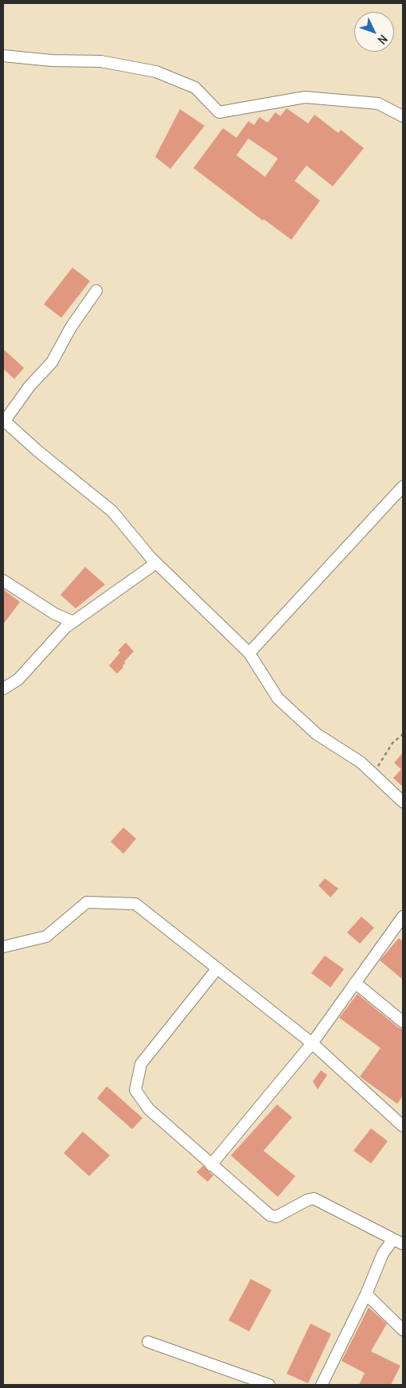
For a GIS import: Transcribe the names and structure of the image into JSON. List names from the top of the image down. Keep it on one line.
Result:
{"north":"bottom right"}
